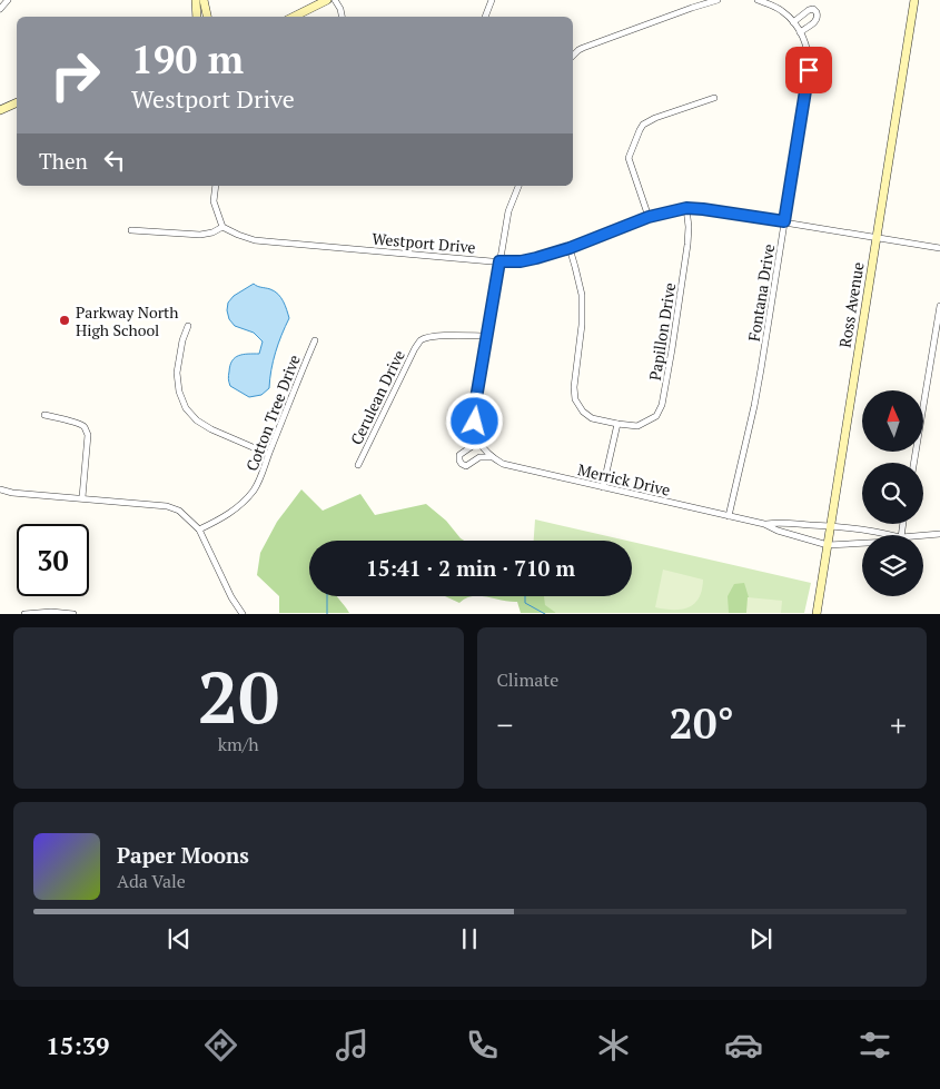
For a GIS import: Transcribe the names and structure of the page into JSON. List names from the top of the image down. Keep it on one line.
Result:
{"streets":{"street":["Westport Drive","Fontana Drive","Ross Avenue","Papillon Drive","Cerulean Drive","Cotton Tree Drive","Merrick Drive"]},"crossings":[["Westport Drive","Fontana Drive"],["Westport Drive","Ross Avenue"],["Westport Drive","Papillon Drive"],["Fontana Drive","Merrick Drive"],["Ross Avenue","Merrick Drive"]],"places":["Parkway North High School"],"north":"top","page":{"turn":["190 m","Westport Drive"],"then":"Then","limit":"30","trip":"15:41 · 2 min · 710 m","tile":[["20","km/h"],"Climate"],"heat":["−","20°","+"],"song":["Paper Moons","Ada Vale"],"tabs":"15:39"}}
